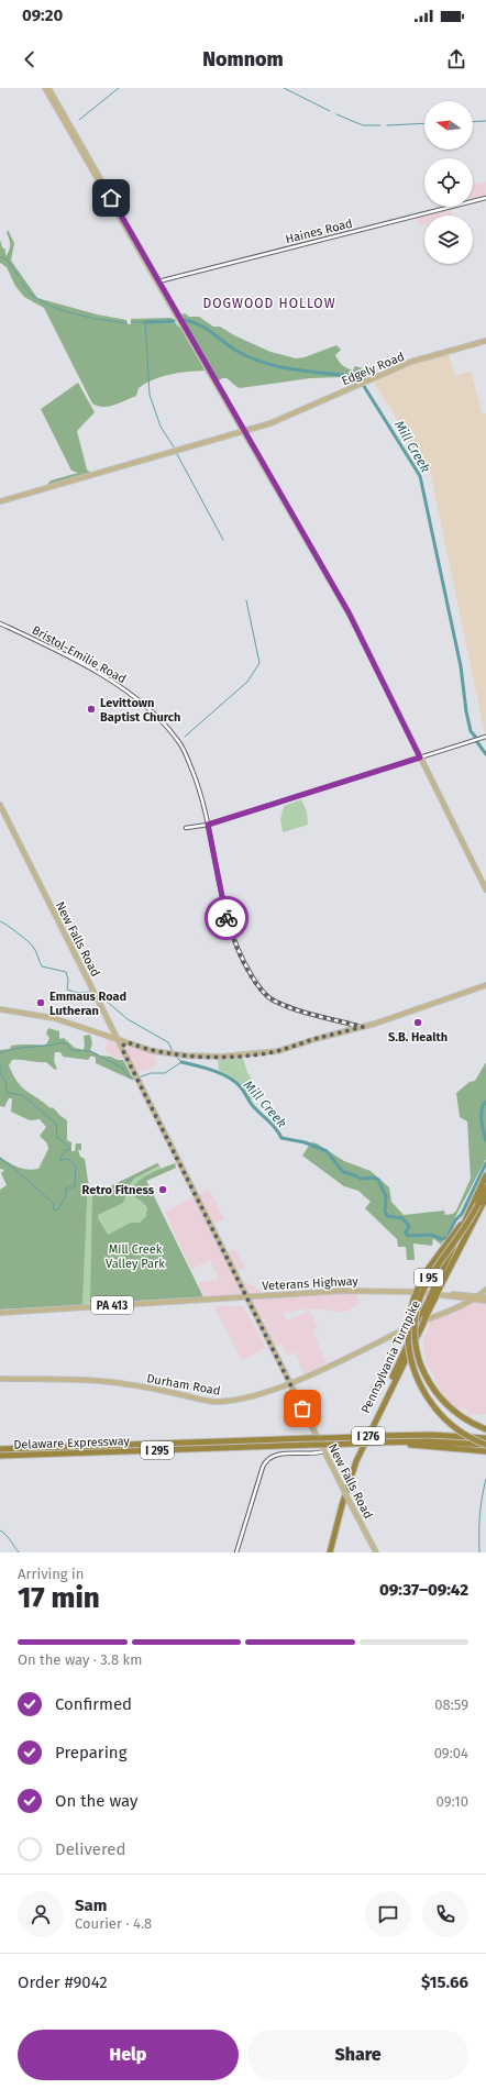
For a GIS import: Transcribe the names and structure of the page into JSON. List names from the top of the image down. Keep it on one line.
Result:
{"streets":{"highway":["I 95","Pennsylvania Turnpike","I 276","Delaware Expressway","I 295"],"main road":["Edgely Road","New Falls Road","Veterans Highway","PA 413","Durham Road"],"street":["Haines Road","Bristol-Emilie Road"]},"crossings":[["New Falls Road","Veterans Highway"],["New Falls Road","Durham Road"],["I 95","Pennsylvania Turnpike"],["I 95","Delaware Expressway"],["Veterans Highway","Pennsylvania Turnpike"],["Veterans Highway","Durham Road"]],"districts":["DOGWOOD HOLLOW"],"water":["Mill Creek"],"parks":["Mill Creek Valley Park"],"places":["Levittown Baptist Church","Emmaus Road Lutheran","S.B. Health","Retro Fitness"],"north":"left","page":{"status":"09:20","header":"Nomnom","heading":["17 min","Arriving in","09:37–09:42"],"panel":["Sam","Courier · 4.8","Order #9042","$15.66"],"bar":"On the way · 3.8 km","list":[["Confirmed","08:59"],["Preparing","09:04"],["On the way","09:10"],"Delivered"],"buttons":["Help","Share"]}}
